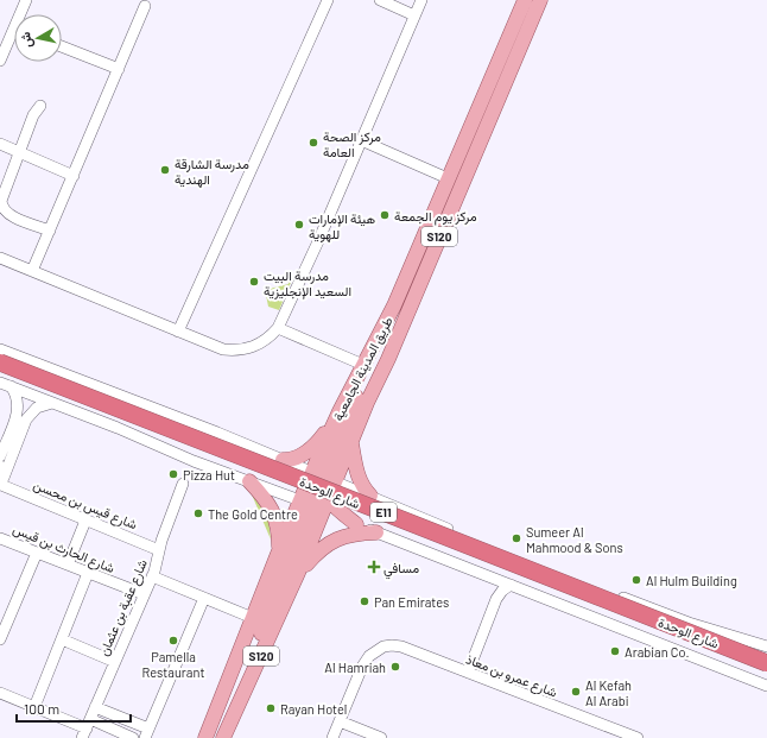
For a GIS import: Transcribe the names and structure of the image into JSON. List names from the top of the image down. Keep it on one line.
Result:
{"streets":{"highway":["شارع الوحدة","E11"],"main road":["S120","طريق المدينة الجامعية"],"street":["شارع قيس بن محسن","شارع الحارث بن قيس","شارع عقبة بن عثمان","شارع عمرو بن معاذ"]},"crossings":[["شارع قيس بن محسن","شارع عقبة بن عثمان"],["شارع الحارث بن قيس","شارع عقبة بن عثمان"]],"places":{"other":["مركز الصحة العامة","مدرسة الشارقة الهندية","مركز يوم الجمعة","هيئة الإمارات للهوية","مدرسة البيت السعيد الإنجليزية","Pizza Hut","The Gold Centre","Sumeer Al Mahmood & Sons","Al Hulm Building","Pan Emirates","Pamella Restaurant","Arabian Co.","Al Hamriah","Al Kefah Al Arabi","Rayan Hotel"],"health":["مسافي"]},"scale_bar":"100 m","north":"left"}
